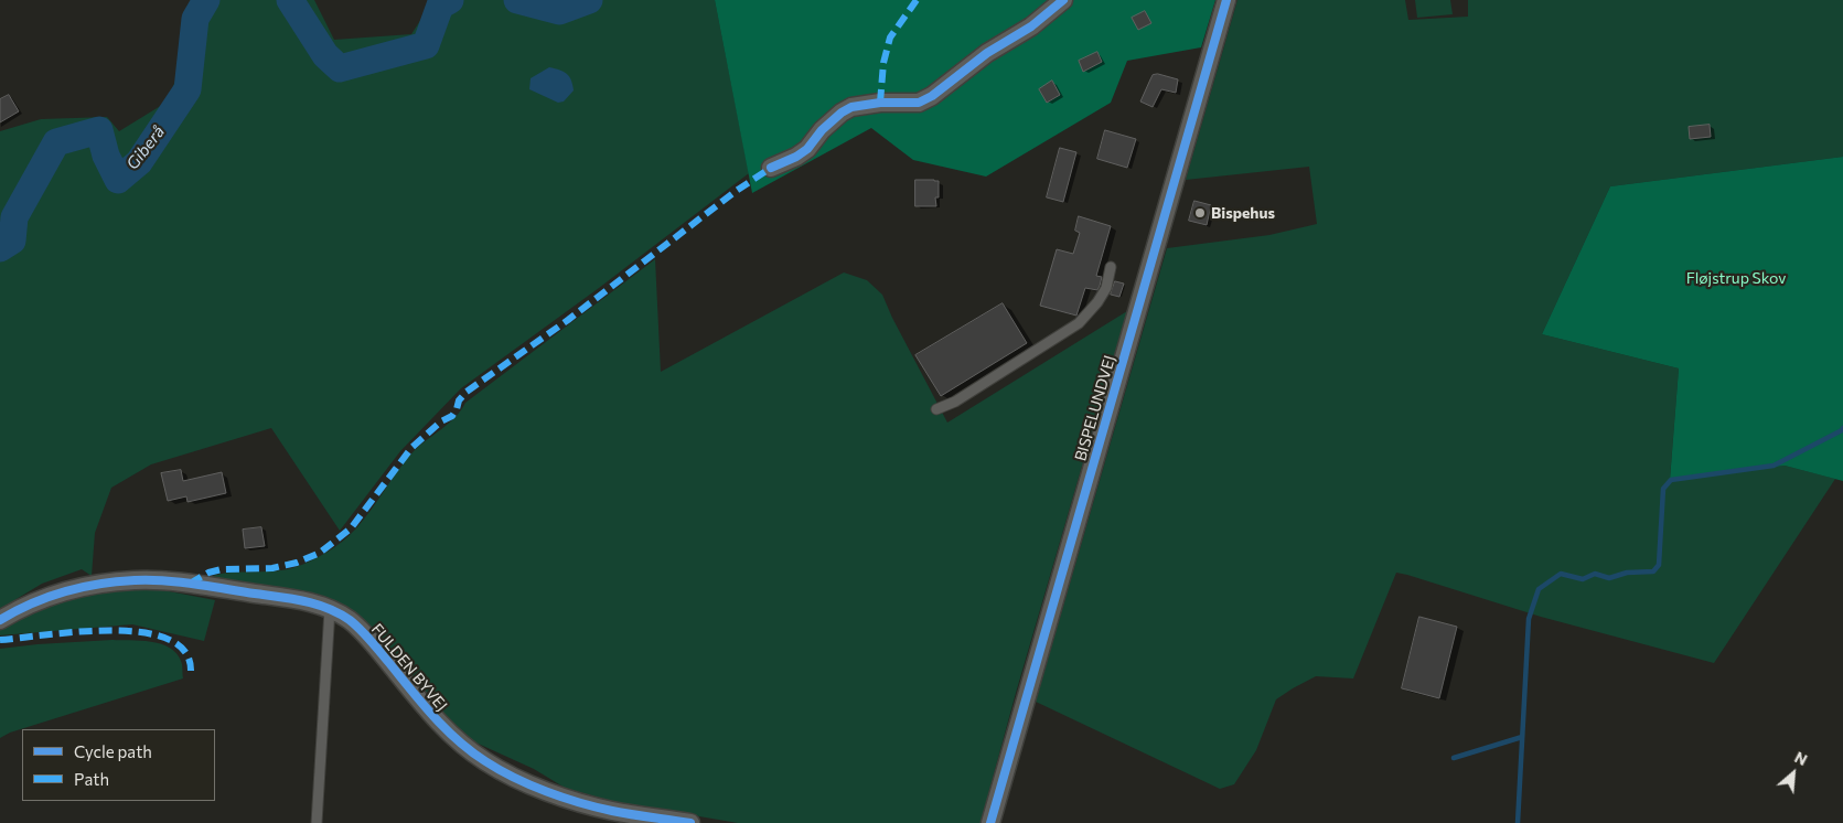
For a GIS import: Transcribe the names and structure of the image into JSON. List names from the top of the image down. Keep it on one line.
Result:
{"streets":{"street":["BISPELUNDVEJ","FULDEN BYVEJ"]},"water":["Giberå"],"parks":["Fløjstrup Skov"],"places":["Bispehus"],"legend":["Cycle path","Path"],"north":"top right"}
